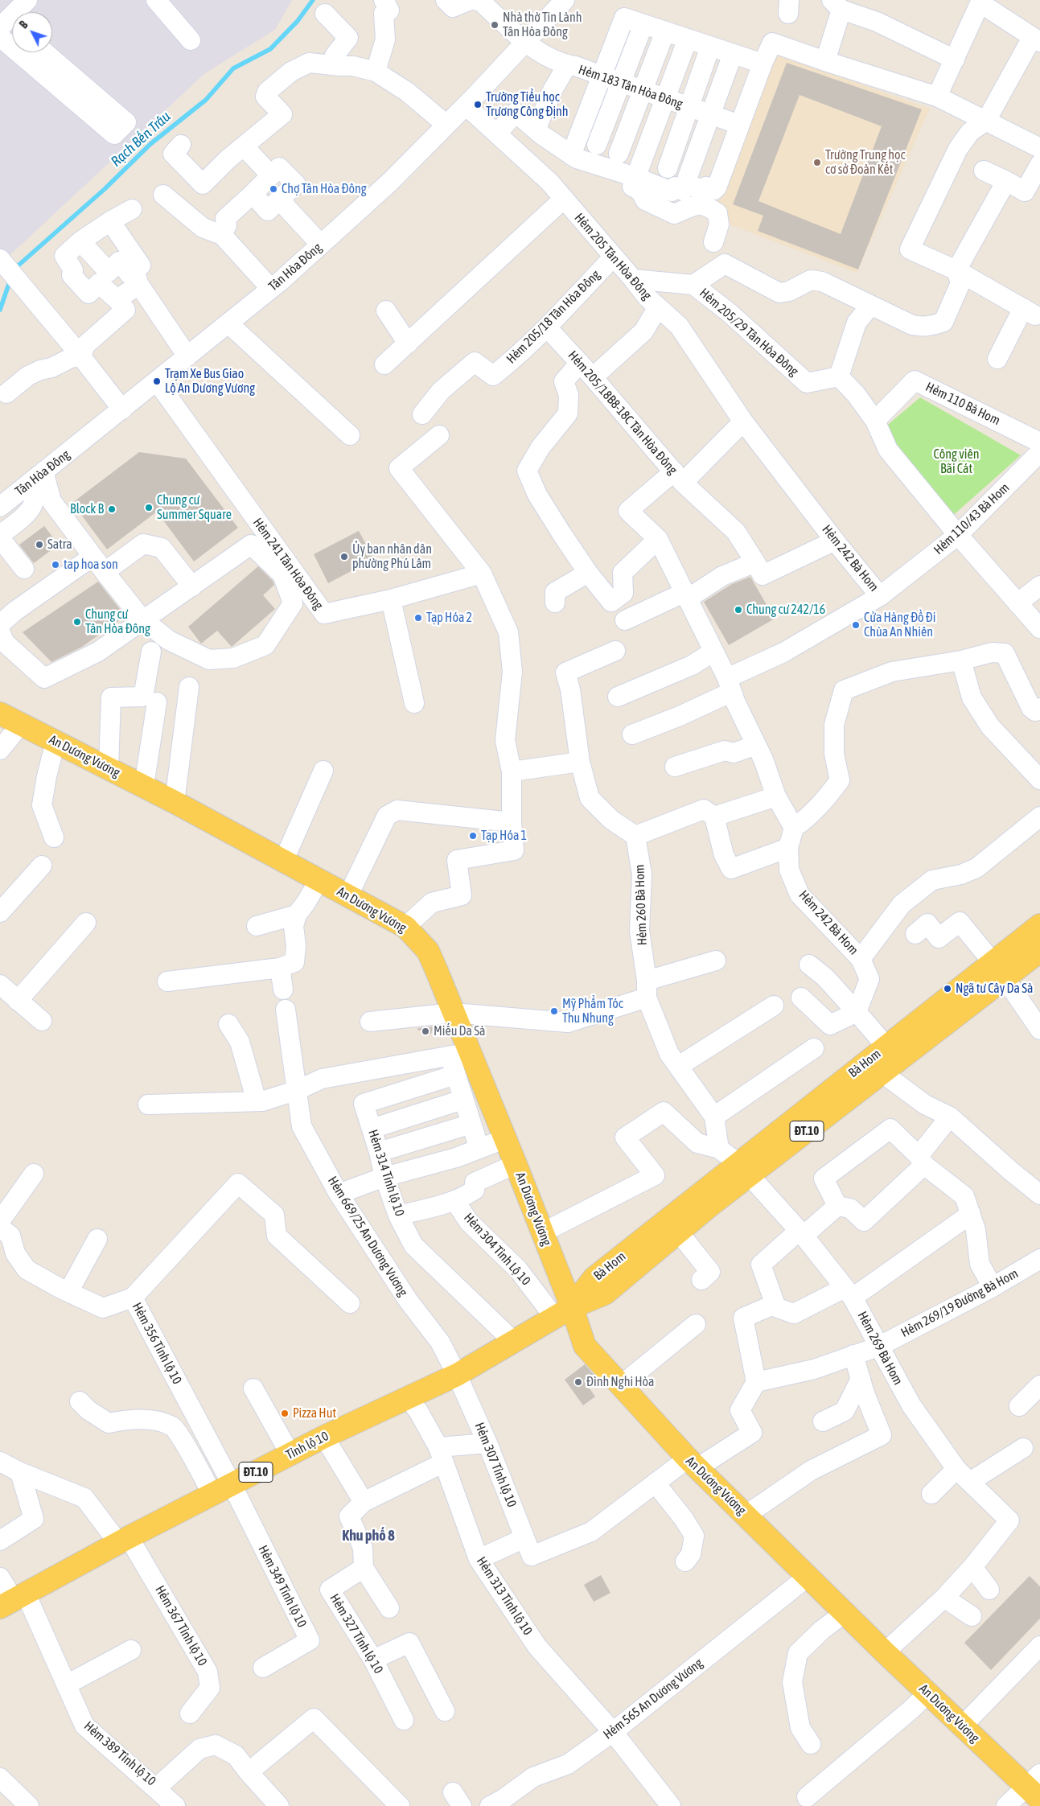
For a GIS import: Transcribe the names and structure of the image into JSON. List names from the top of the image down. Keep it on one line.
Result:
{"streets":{"main road":["An Dương Vương","Bà Hom","ĐT.10","Tỉnh lộ 10"],"street":["Hẻm 183 Tân Hòa Đông","Hẻm 205 Tân Hòa Đông","Tân Hòa Đông","Hẻm 205/18 Tân Hòa Đông","Hẻm 205/29 Tân Hòa Đông","Hẻm 110 Bà Hom","Hẻm 205/18B8-18C Tân Hòa Đông","Hẻm 110/43 Bà Hom","Hẻm 242 Bà Hom","Hẻm 241 Tân Hòa Đông","Hẻm 260 Bà Hom","Hẻm 314 Tỉnh lộ 10","Hẻm 669/25 An Dương Vương","Hẻm 304 Tỉnh Lộ 10","Hẻm 269/19 Đường Bà Hom","Hẻm 356 Tỉnh lộ 10","Hẻm 269 Bà Hom","Hẻm 307 Tỉnh lộ 10","Hẻm 349 Tỉnh lộ 10","Hẻm 313 Tỉnh lộ 10","Hẻm 367 Tỉnh lộ 10","Hẻm 327 Tỉnh lộ 10","Hẻm 565 An Dương Vương","Hẻm 389 Tỉnh lộ 10"]},"crossings":[["Hẻm 183 Tân Hòa Đông","Tân Hòa Đông"],["Hẻm 205 Tân Hòa Đông","Tân Hòa Đông"],["Hẻm 205 Tân Hòa Đông","Hẻm 205/18 Tân Hòa Đông"],["Hẻm 205 Tân Hòa Đông","Hẻm 205/29 Tân Hòa Đông"],["Hẻm 205 Tân Hòa Đông","Hẻm 242 Bà Hom"],["Tân Hòa Đông","Hẻm 241 Tân Hòa Đông"],["Hẻm 205/18 Tân Hòa Đông","Hẻm 205/18B8-18C Tân Hòa Đông"],["Hẻm 110/43 Bà Hom","Hẻm 242 Bà Hom"],["An Dương Vương","Bà Hom"],["An Dương Vương","Hẻm 304 Tỉnh Lộ 10"],["An Dương Vương","Tỉnh lộ 10"],["An Dương Vương","Hẻm 565 An Dương Vương"],["Bà Hom","Hẻm 304 Tỉnh Lộ 10"],["Bà Hom","Hẻm 269 Bà Hom"],["Bà Hom","Tỉnh lộ 10"],["Hẻm 314 Tỉnh lộ 10","Tỉnh lộ 10"],["Hẻm 669/25 An Dương Vương","Tỉnh lộ 10"],["Hẻm 669/25 An Dương Vương","Hẻm 307 Tỉnh lộ 10"],["Hẻm 304 Tỉnh Lộ 10","Tỉnh lộ 10"],["Hẻm 269/19 Đường Bà Hom","Hẻm 269 Bà Hom"],["Hẻm 356 Tỉnh lộ 10","Tỉnh lộ 10"],["Hẻm 356 Tỉnh lộ 10","Hẻm 349 Tỉnh lộ 10"],["Tỉnh lộ 10","Hẻm 307 Tỉnh lộ 10"],["Tỉnh lộ 10","Hẻm 349 Tỉnh lộ 10"],["Tỉnh lộ 10","Hẻm 313 Tỉnh lộ 10"],["Tỉnh lộ 10","Hẻm 367 Tỉnh lộ 10"],["Tỉnh lộ 10","Hẻm 389 Tỉnh lộ 10"],["Hẻm 313 Tỉnh lộ 10","Hẻm 565 An Dương Vương"]],"districts":["Khu phố 8"],"water":["Rạch Bến Trâu"],"parks":["Công viên Bãi Cát"],"places":["Nhà thờ Tin Lành Tân Hòa Đông","Trường Tiểu học Trương Công Định","Trường Trung học cơ sở Đoàn Kết","Chợ Tân Hòa Đông","Trạm Xe Bus Giao Lộ An Dương Vương","Chung cư Summer Square","Block B","Satra","Ủy ban nhân dân phường Phú Lâm","tap hoa son","Chung cư 242/16","Tạp Hóa 2","Chung cư Tân Hòa Đông","Cửa Hàng Đồ Đi Chùa An Nhiên","Tạp Hóa 1","Ngã tư Cây Da Sà","Mỹ Phẩm Tóc Thu Nhung","Miếu Da Sà","Đình Nghi Hòa","Pizza Hut"],"north":"top left"}
